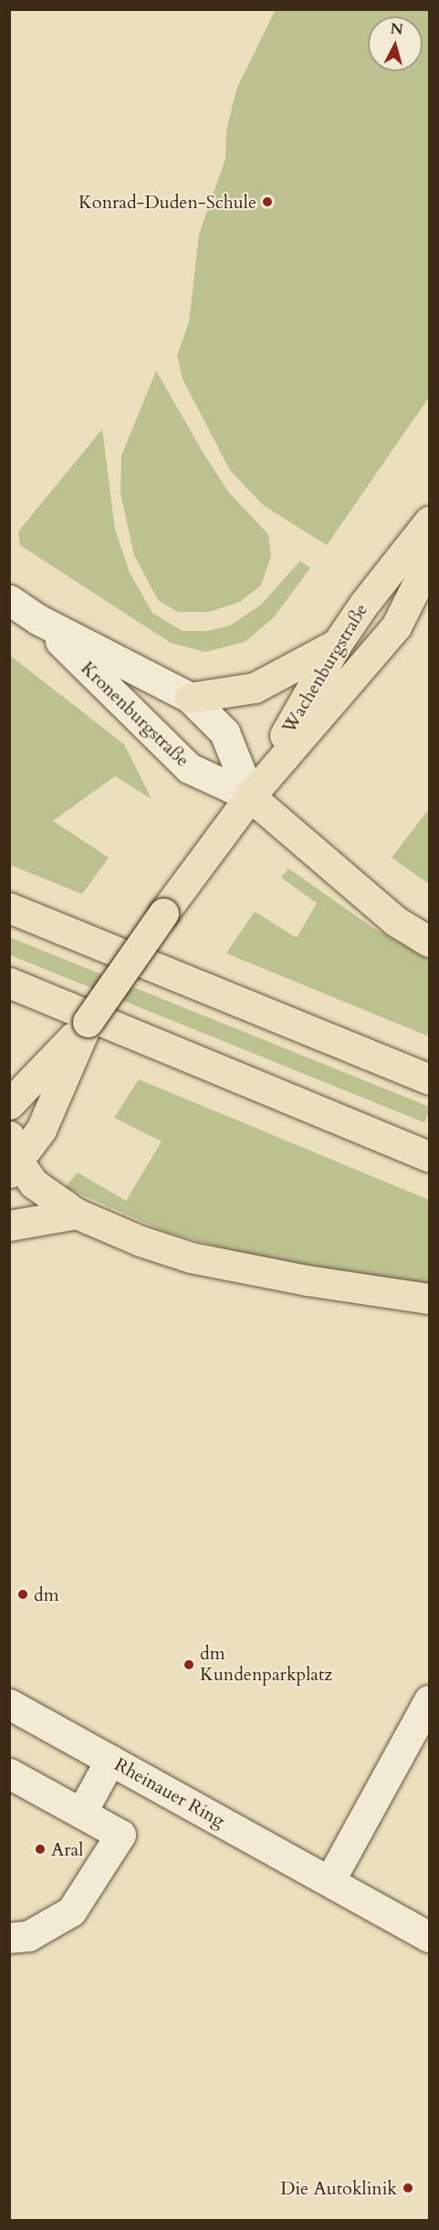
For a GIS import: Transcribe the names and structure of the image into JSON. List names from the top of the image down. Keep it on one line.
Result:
{"streets":{"main road":["Wachenburgstraße"],"street":["Kronenburgstraße","Rheinauer Ring"]},"crossings":[["Wachenburgstraße","Kronenburgstraße"]],"places":["Konrad-Duden-Schule","dm","dm Kundenparkplatz","Aral","Die Autoklinik"],"north":"top"}
